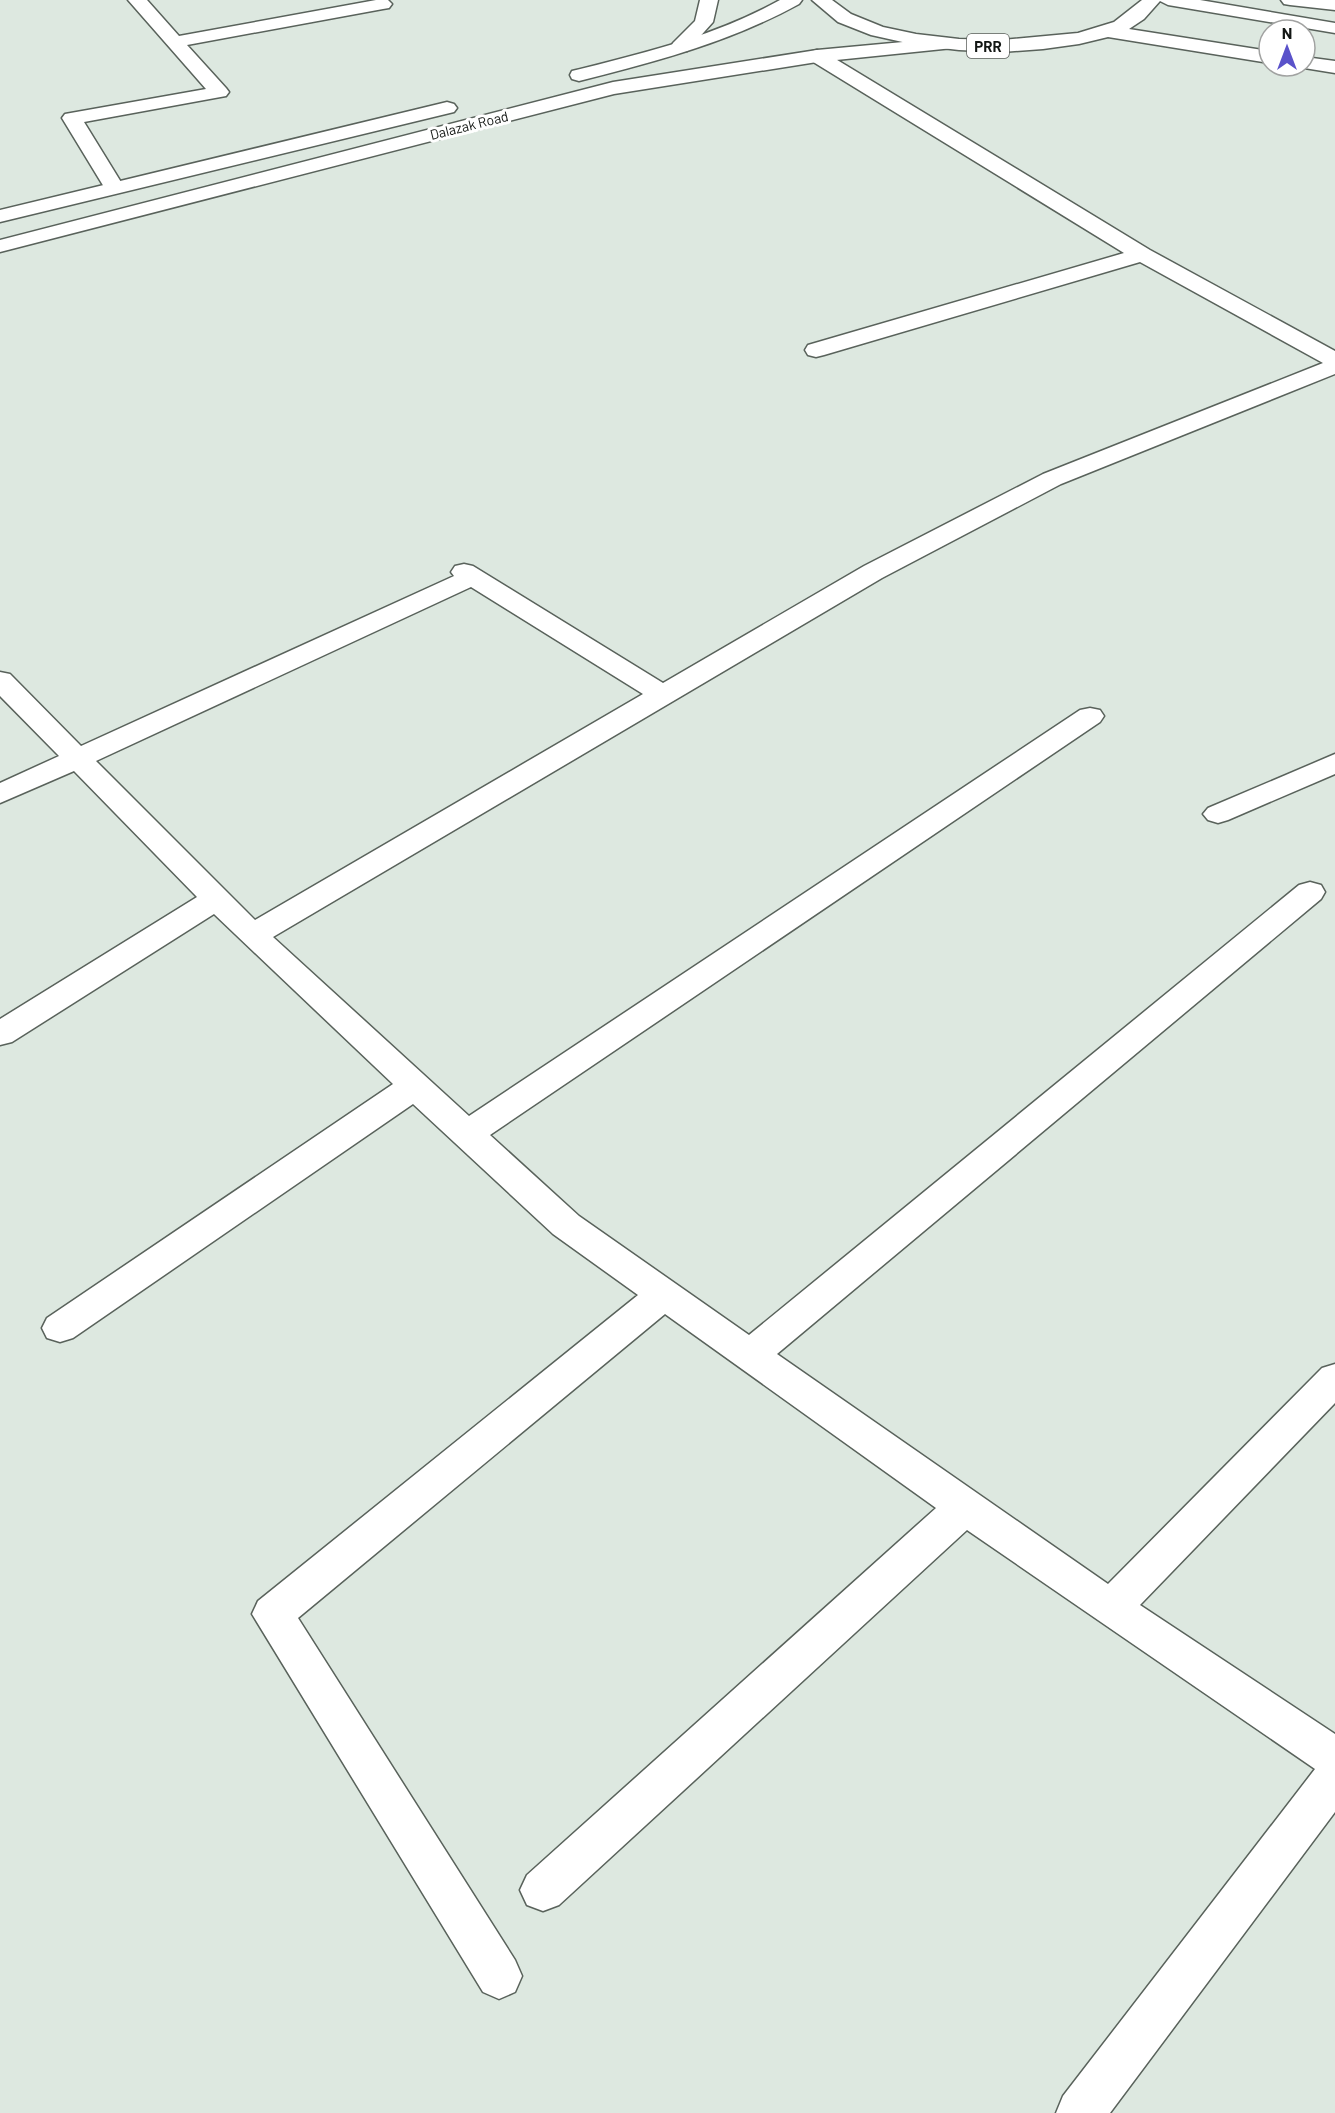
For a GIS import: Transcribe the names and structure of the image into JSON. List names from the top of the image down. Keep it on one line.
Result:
{"streets":{"main road":["PRR","Dalazak Road"]},"crossings":[["PRR","Dalazak Road"]],"north":"top"}
